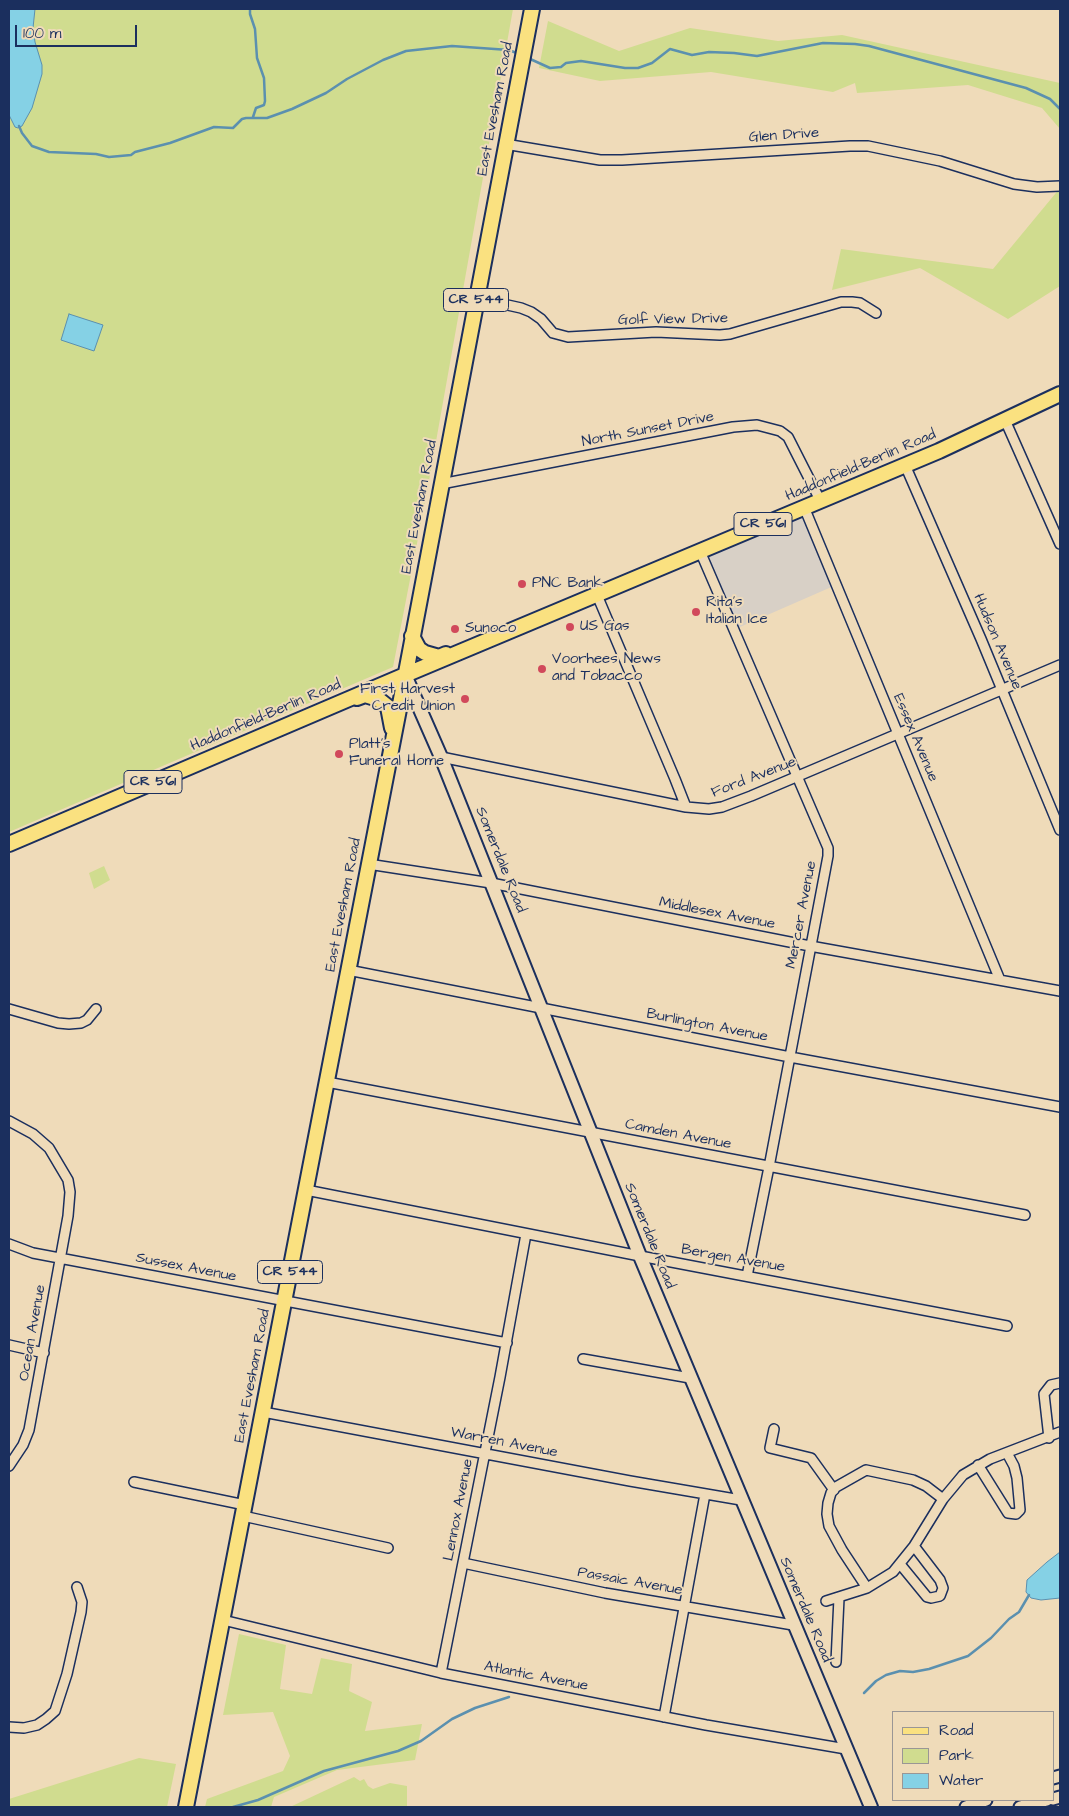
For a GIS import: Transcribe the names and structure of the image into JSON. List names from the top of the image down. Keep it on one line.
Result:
{"streets":{"main road":["East Evesham Road","CR 544","Haddonfield-Berlin Road","CR 561","Somerdale Road"],"street":["Glen Drive","Golf View Drive","North Sunset Drive","Hudson Avenue","Essex Avenue","Ford Avenue","Middlesex Avenue","Mercer Avenue","Burlington Avenue","Camden Avenue","Bergen Avenue","Sussex Avenue","Ocean Avenue","Warren Avenue","Lennox Avenue","Passaic Avenue","Atlantic Avenue"]},"crossings":[["East Evesham Road","Glen Drive"],["East Evesham Road","Golf View Drive"],["East Evesham Road","North Sunset Drive"],["East Evesham Road","Haddonfield-Berlin Road"],["East Evesham Road","Somerdale Road"],["East Evesham Road","Middlesex Avenue"],["East Evesham Road","Burlington Avenue"],["East Evesham Road","Camden Avenue"],["East Evesham Road","Bergen Avenue"],["East Evesham Road","Sussex Avenue"],["East Evesham Road","Warren Avenue"],["East Evesham Road","Atlantic Avenue"],["North Sunset Drive","Haddonfield-Berlin Road"],["Haddonfield-Berlin Road","Hudson Avenue"],["Haddonfield-Berlin Road","Essex Avenue"],["Haddonfield-Berlin Road","Somerdale Road"],["Haddonfield-Berlin Road","Mercer Avenue"],["Hudson Avenue","Ford Avenue"],["Essex Avenue","Ford Avenue"],["Essex Avenue","Middlesex Avenue"],["Ford Avenue","Somerdale Road"],["Ford Avenue","Mercer Avenue"],["Somerdale Road","Middlesex Avenue"],["Somerdale Road","Burlington Avenue"],["Somerdale Road","Camden Avenue"],["Somerdale Road","Bergen Avenue"],["Somerdale Road","Warren Avenue"],["Somerdale Road","Passaic Avenue"],["Somerdale Road","Atlantic Avenue"],["Middlesex Avenue","Mercer Avenue"],["Mercer Avenue","Burlington Avenue"],["Mercer Avenue","Camden Avenue"],["Mercer Avenue","Bergen Avenue"],["Bergen Avenue","Lennox Avenue"],["Sussex Avenue","Ocean Avenue"],["Sussex Avenue","Lennox Avenue"],["Warren Avenue","Lennox Avenue"],["Lennox Avenue","Passaic Avenue"],["Lennox Avenue","Atlantic Avenue"]],"places":["PNC Bank","Rita's Italian Ice","US Gas","Sunoco","Voorhees News and Tobacco","First Harvest Credit Union","Platt's Funeral Home"],"legend":["Road","Park","Water"],"scale_bar":"100 m"}
